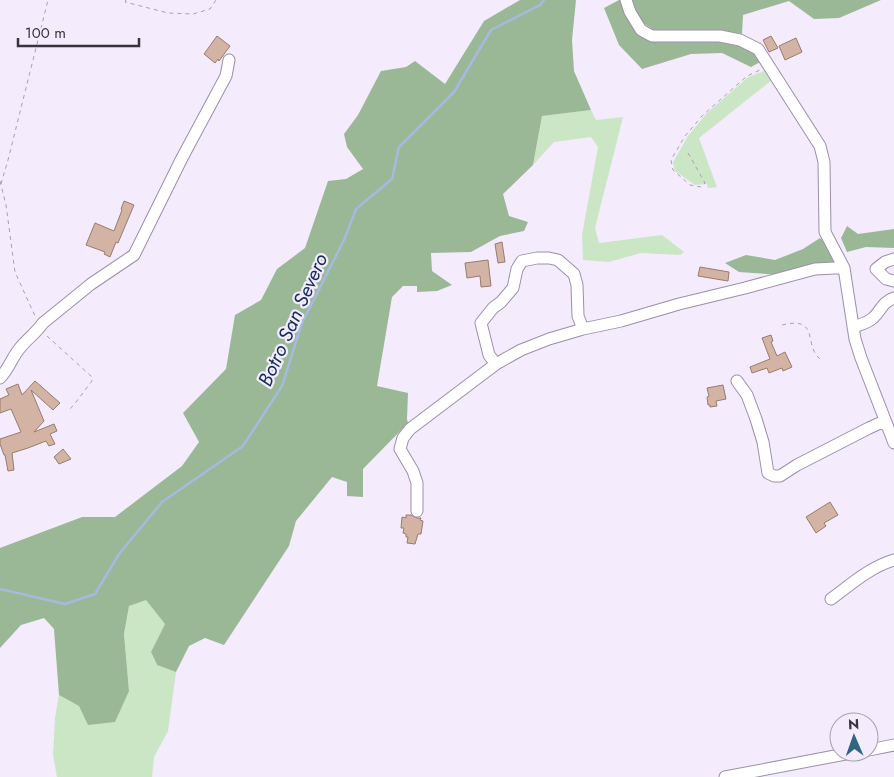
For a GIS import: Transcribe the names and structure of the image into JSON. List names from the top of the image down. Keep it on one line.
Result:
{"water":["Botro San Severo"],"scale_bar":"100 m","north":"top"}
